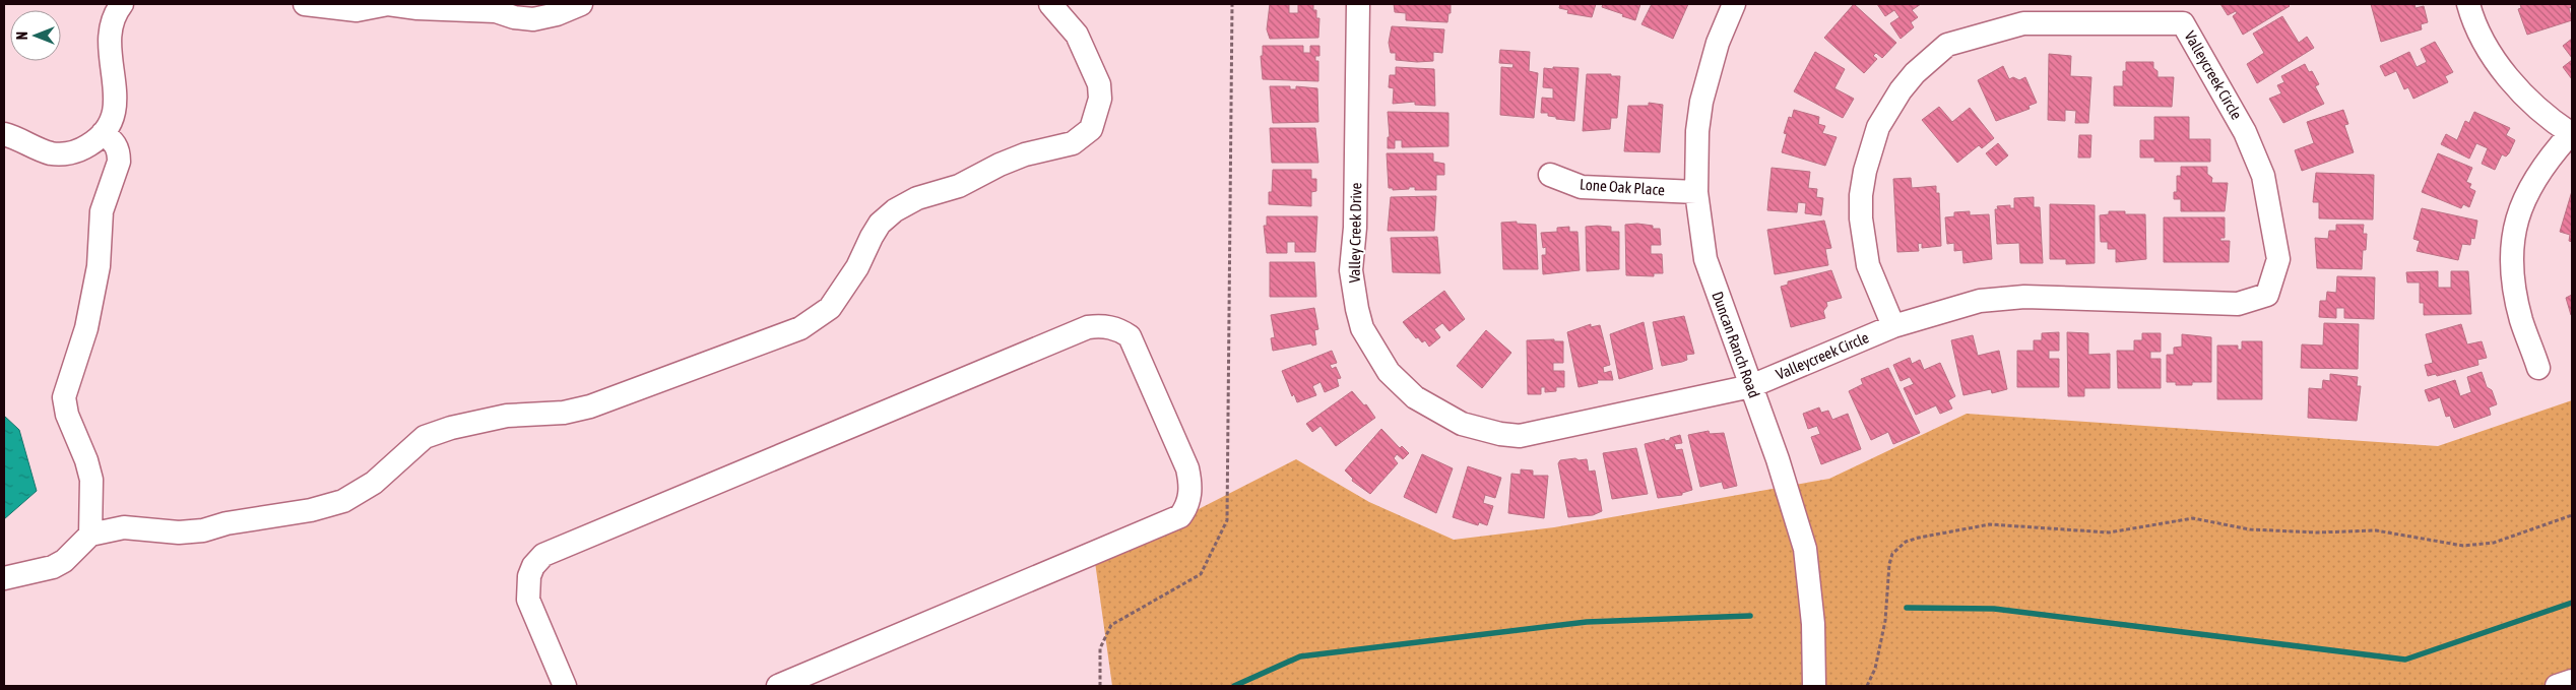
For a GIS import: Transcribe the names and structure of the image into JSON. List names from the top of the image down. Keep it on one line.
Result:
{"streets":{"street":["Valleycreek Circle","Lone Oak Place","Valley Creek Drive","Duncan Ranch Road"]},"crossings":[["Valleycreek Circle","Valley Creek Drive"],["Valleycreek Circle","Duncan Ranch Road"],["Lone Oak Place","Duncan Ranch Road"],["Valley Creek Drive","Duncan Ranch Road"]],"north":"left"}
